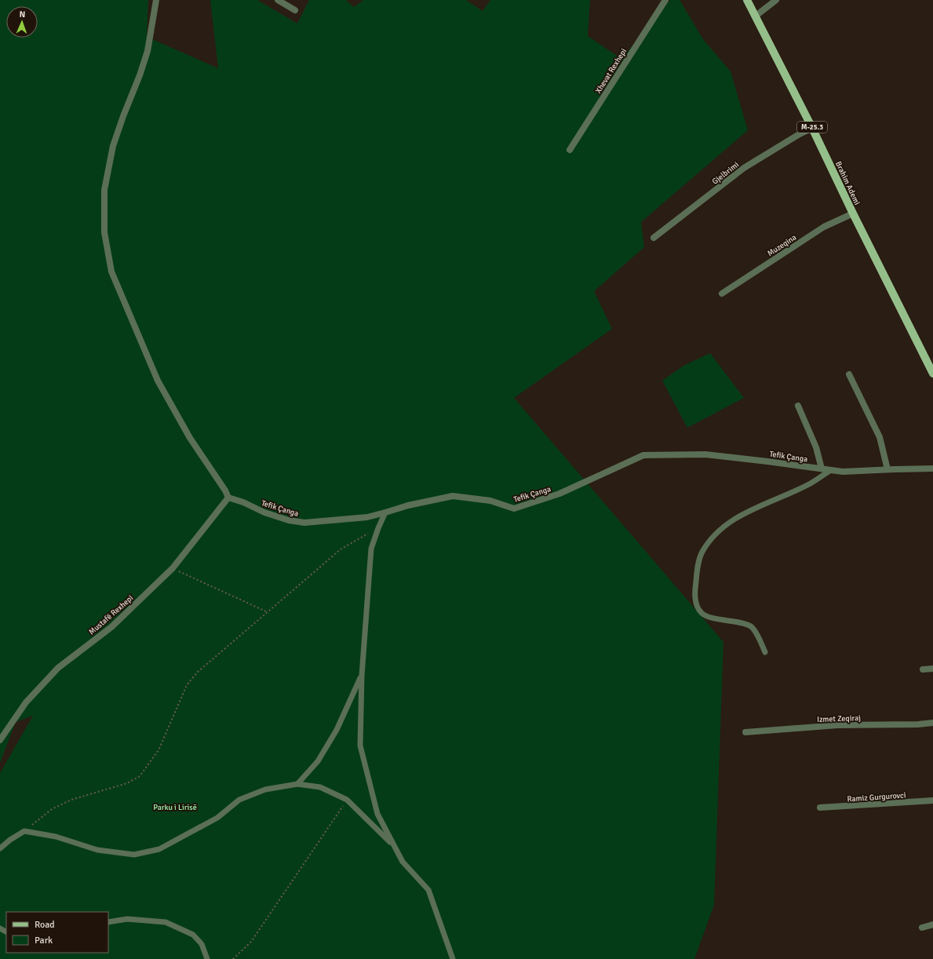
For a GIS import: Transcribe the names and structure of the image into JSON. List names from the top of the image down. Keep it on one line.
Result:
{"streets":{"main road":["M-25.3","Brahim Ademi"],"street":["Xhevat Rexhepi","Gjelbrimi","Muzeqina","Tefik Çanga","Mustafë Rexhepi","Izmet Zeqiraj","Ramiz Gurgurovci"]},"crossings":[["Gjelbrimi","Brahim Ademi"],["Brahim Ademi","Muzeqina"],["Tefik Çanga","Mustafë Rexhepi"]],"parks":["Parku i Lirisë"],"legend":["Road","Park"],"north":"top"}
